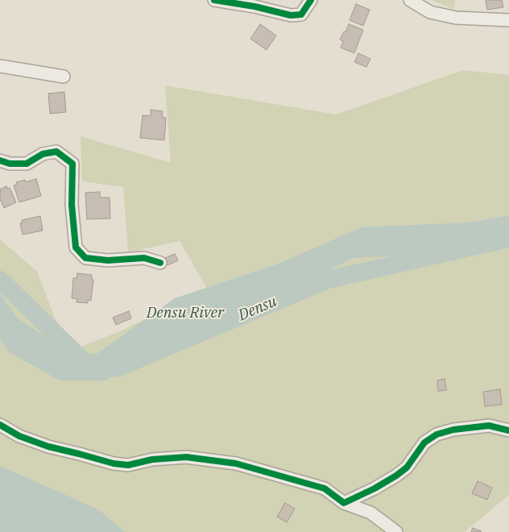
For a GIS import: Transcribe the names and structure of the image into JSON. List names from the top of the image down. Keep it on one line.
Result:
{"water":["Densu","Densu River"]}
